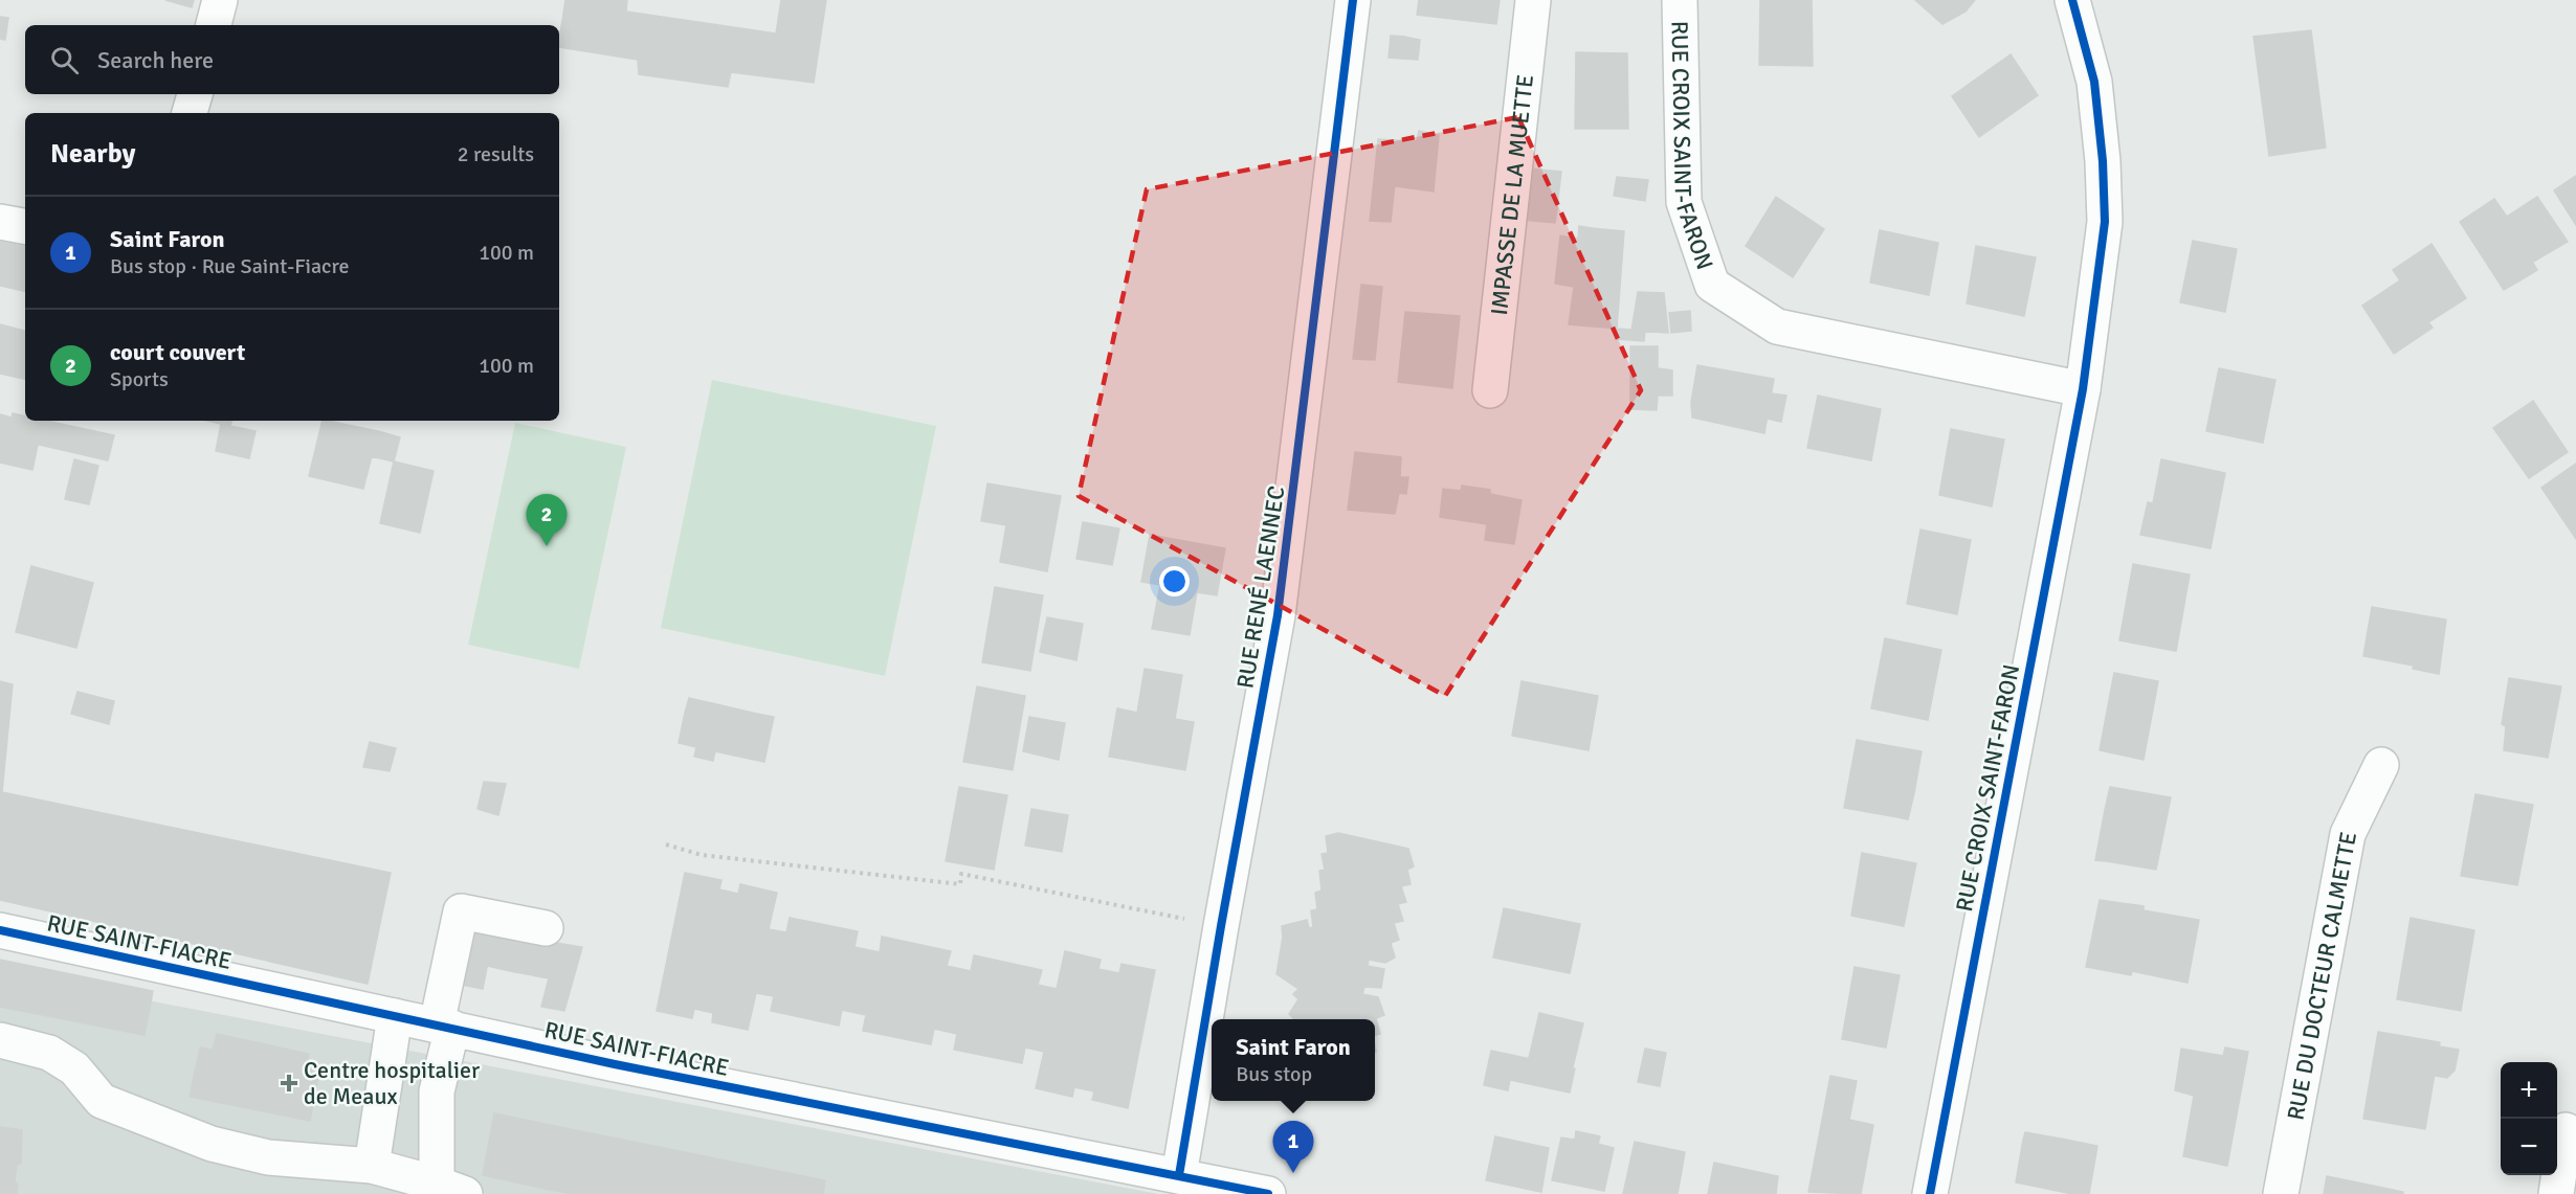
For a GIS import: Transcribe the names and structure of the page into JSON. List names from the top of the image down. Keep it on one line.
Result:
{"streets":{"street":["RUE CROIX SAINT-FARON","IMPASSE DE LA MUETTE","RUE RENÉ LAENNEC","RUE SAINT-FIACRE","RUE DU DOCTEUR CALMETTE"]},"crossings":[["RUE RENÉ LAENNEC","RUE SAINT-FIACRE"]],"places":{"health":["Centre hospitalier de Meaux"]},"page":{"search":"Search here","heading":["Nearby","2 results"],"list":[{"mark":"1","name":"Saint Faron","note":"Bus stop · Rue Saint-Fiacre","value":"100 m"},{"mark":"2","name":"court couvert","note":"Sports","value":"100 m"}],"pins":["2","1"],"popup":["Saint Faron","Bus stop"],"map_buttons":["+","−"]}}
